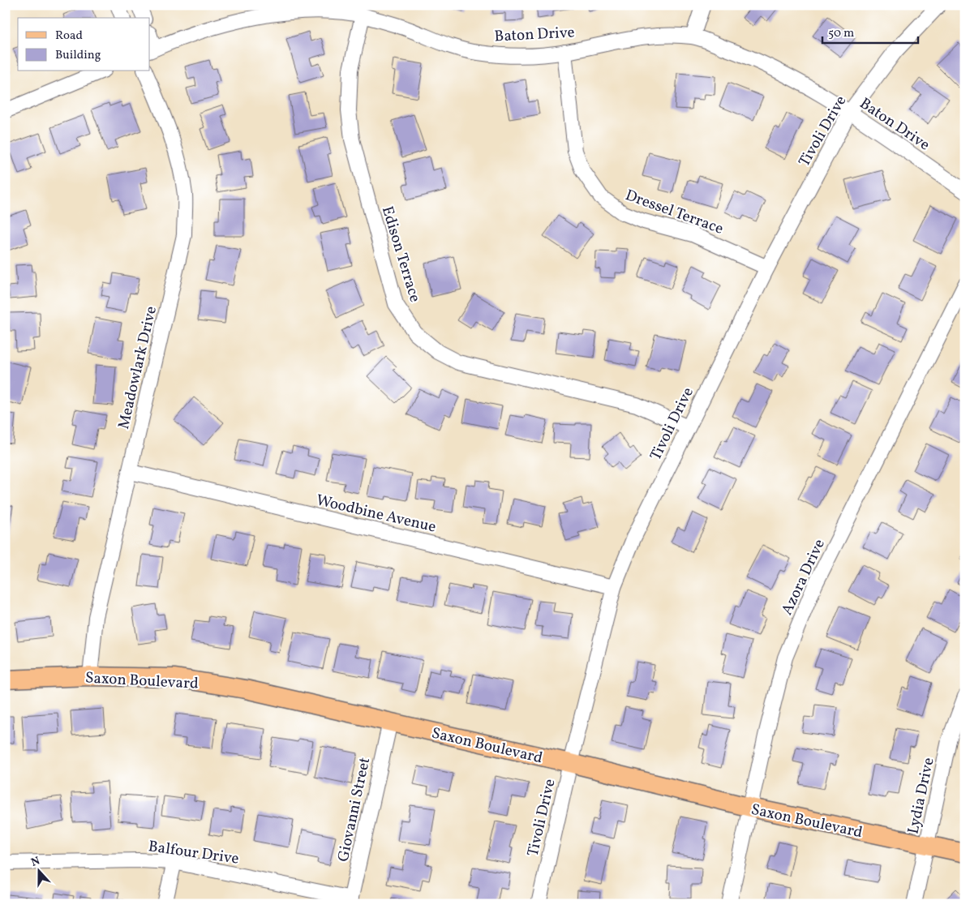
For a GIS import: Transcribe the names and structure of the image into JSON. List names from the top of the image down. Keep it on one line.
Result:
{"streets":{"main road":["Saxon Boulevard"],"street":["Baton Drive","Tivoli Drive","Dressel Terrace","Edison Terrace","Meadowlark Drive","Woodbine Avenue","Azora Drive","Lydia Drive","Giovanni Street","Balfour Drive"]},"crossings":[["Baton Drive","Tivoli Drive"],["Baton Drive","Dressel Terrace"],["Baton Drive","Edison Terrace"],["Tivoli Drive","Dressel Terrace"],["Tivoli Drive","Edison Terrace"],["Tivoli Drive","Woodbine Avenue"],["Tivoli Drive","Saxon Boulevard"],["Meadowlark Drive","Woodbine Avenue"],["Meadowlark Drive","Saxon Boulevard"],["Azora Drive","Saxon Boulevard"],["Saxon Boulevard","Lydia Drive"],["Saxon Boulevard","Giovanni Street"],["Giovanni Street","Balfour Drive"]],"legend":["Road","Building"],"scale_bar":"50 m","north":"top"}
